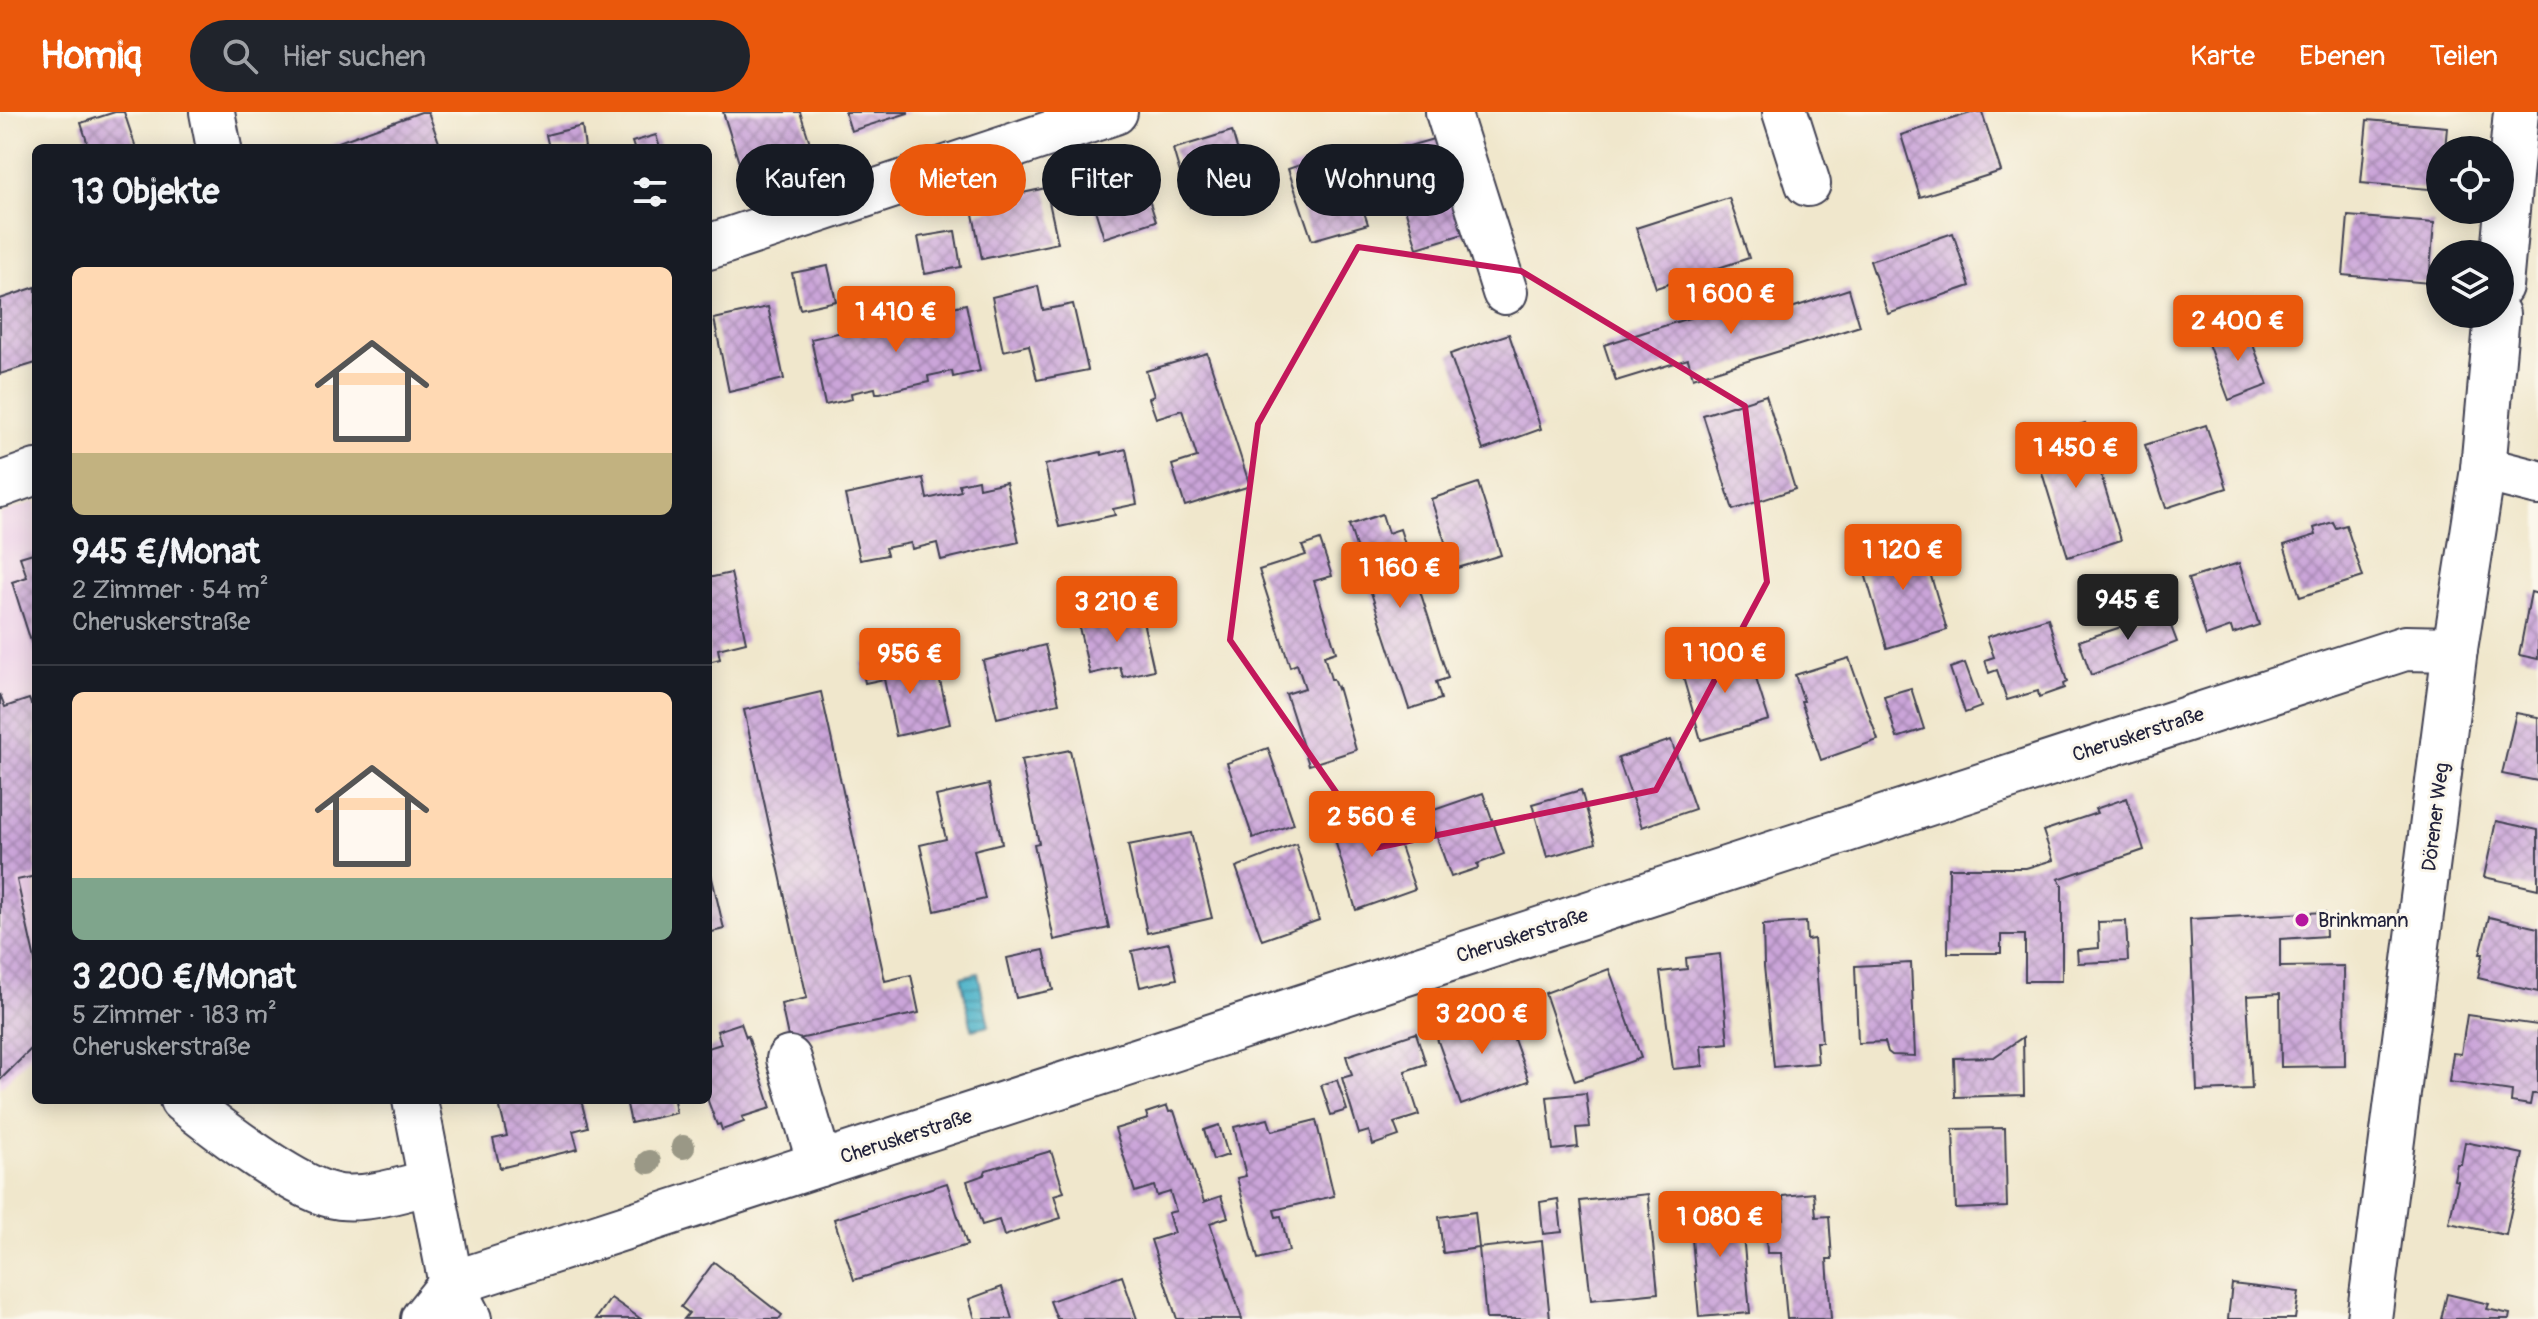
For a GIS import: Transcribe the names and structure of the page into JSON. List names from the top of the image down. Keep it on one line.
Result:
{"streets":{"street":["Cheruskerstraße","Dörener Weg"]},"crossings":[["Cheruskerstraße","Dörener Weg"]],"places":["Brinkmann"],"page":{"header":"Homiq","search":"Hier suchen","nav":["Karte","Ebenen","Teilen"],"chip":["Kaufen","Mieten","Filter","Neu","Wohnung"],"heading":"13 Objekte","list":[{"name":"945 €/Monat","note":"2 Zimmer · 54 m² · Cheruskerstraße"},{"name":"3 200 €/Monat","note":"5 Zimmer · 183 m² · Cheruskerstraße"}],"price":["1 600 €","1 410 €","2 400 €","1 450 €","1 120 €","1 160 €","945 €","3 210 €","1 100 €","956 €","2 560 €","3 200 €","1 080 €"]}}
